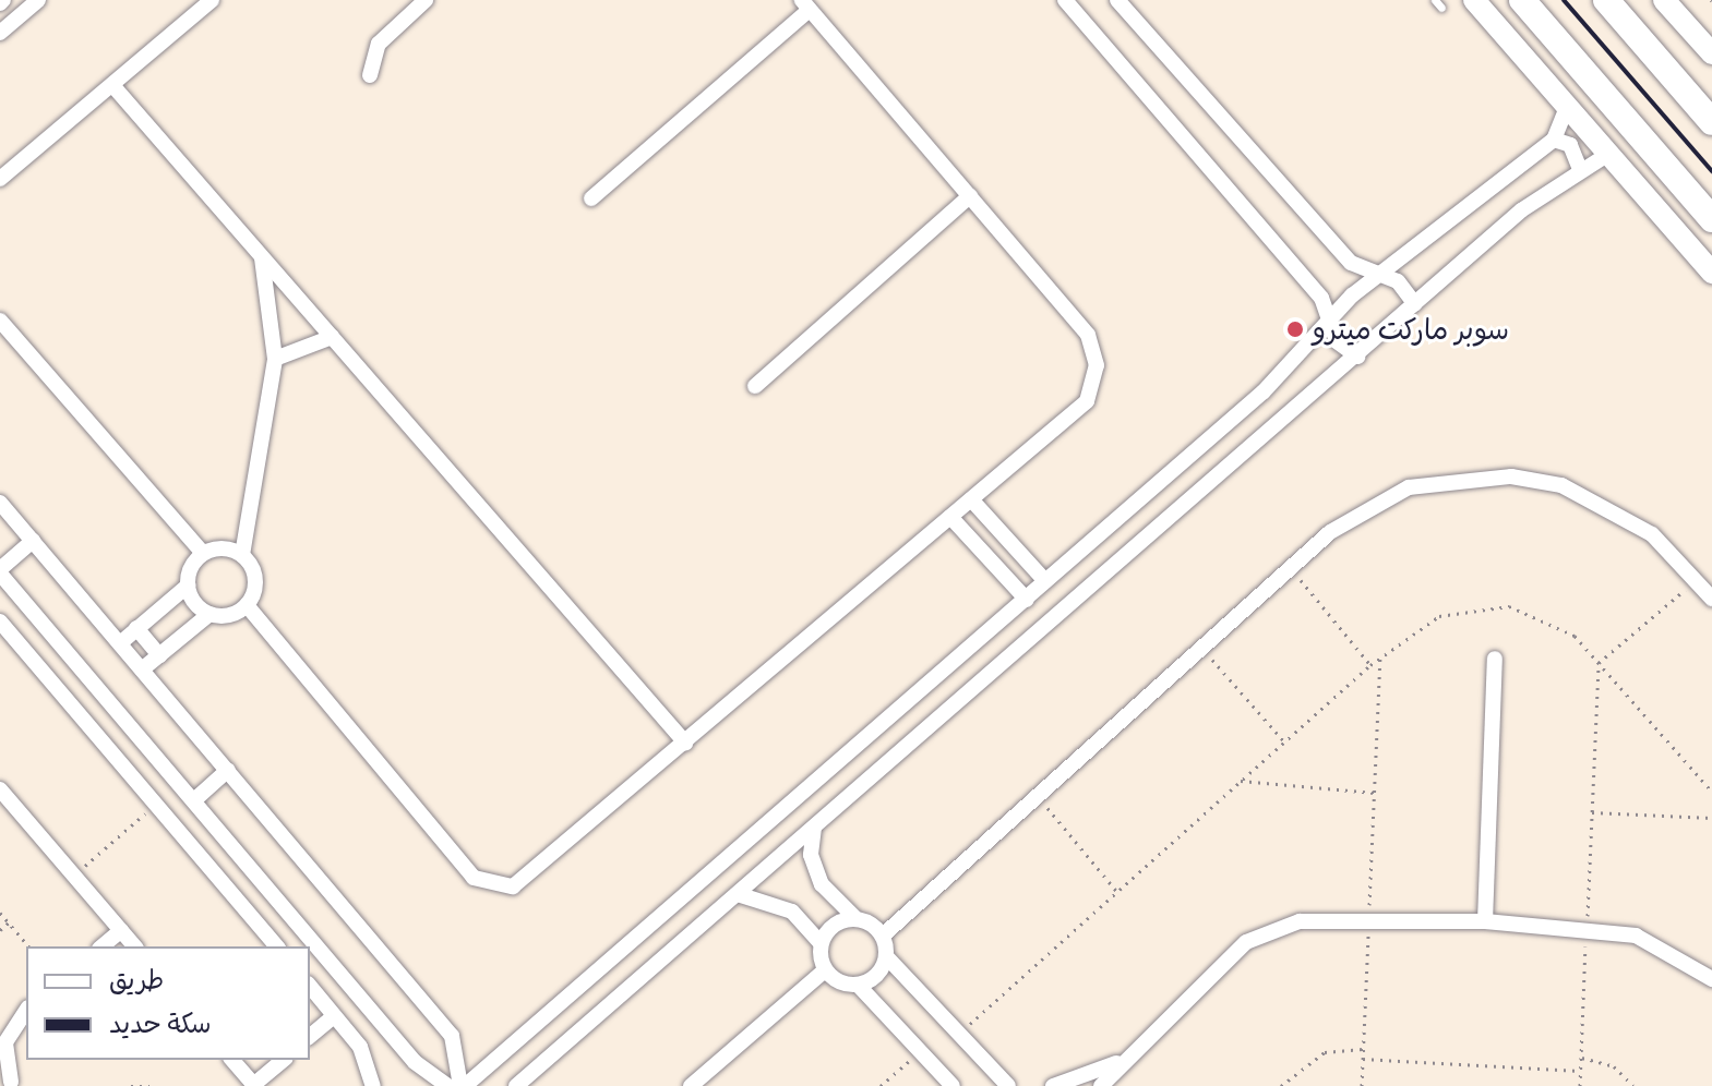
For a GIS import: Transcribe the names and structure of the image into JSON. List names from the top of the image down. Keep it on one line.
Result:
{"places":["سوبر ماركت ميترو"],"legend":["طريق","سكة حديد"]}
